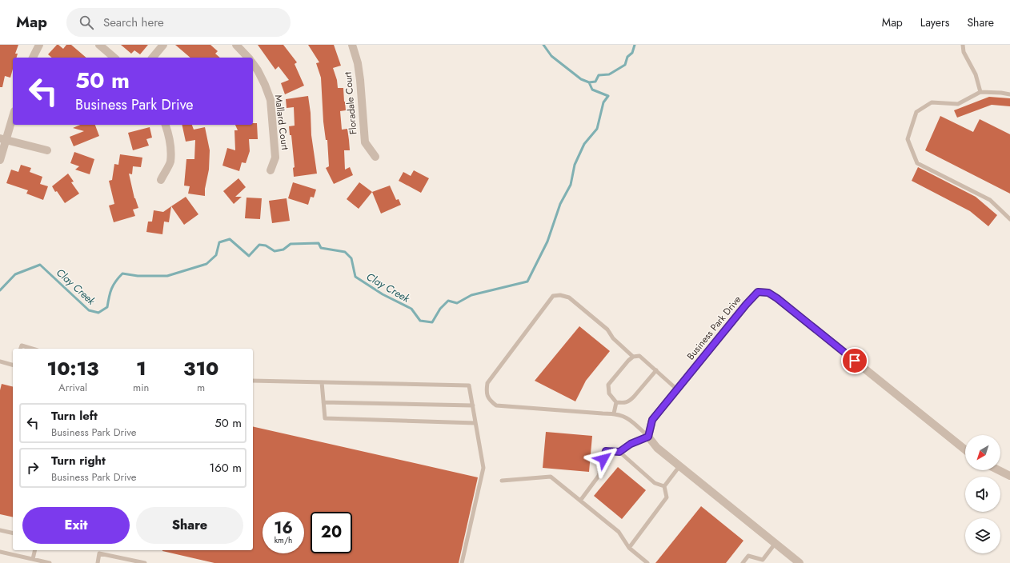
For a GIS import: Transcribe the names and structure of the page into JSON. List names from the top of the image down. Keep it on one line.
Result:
{"streets":{"street":["Floradale Court","Mallard Court","Business Park Drive"]},"water":["Clay Creek"],"north":"bottom left","page":{"header":"Map","search":"Search here","nav":["Map","Layers","Share"],"turn":["50 m","Business Park Drive"],"eta":["10:13","Arrival","1","min","310","m"],"list":[{"name":"Turn left","note":"Business Park Drive","value":"50 m"},{"name":"Turn right","note":"Business Park Drive","value":"160 m"}],"buttons":["Exit","Share"],"speed":"16 km/h","limit":"20"}}
